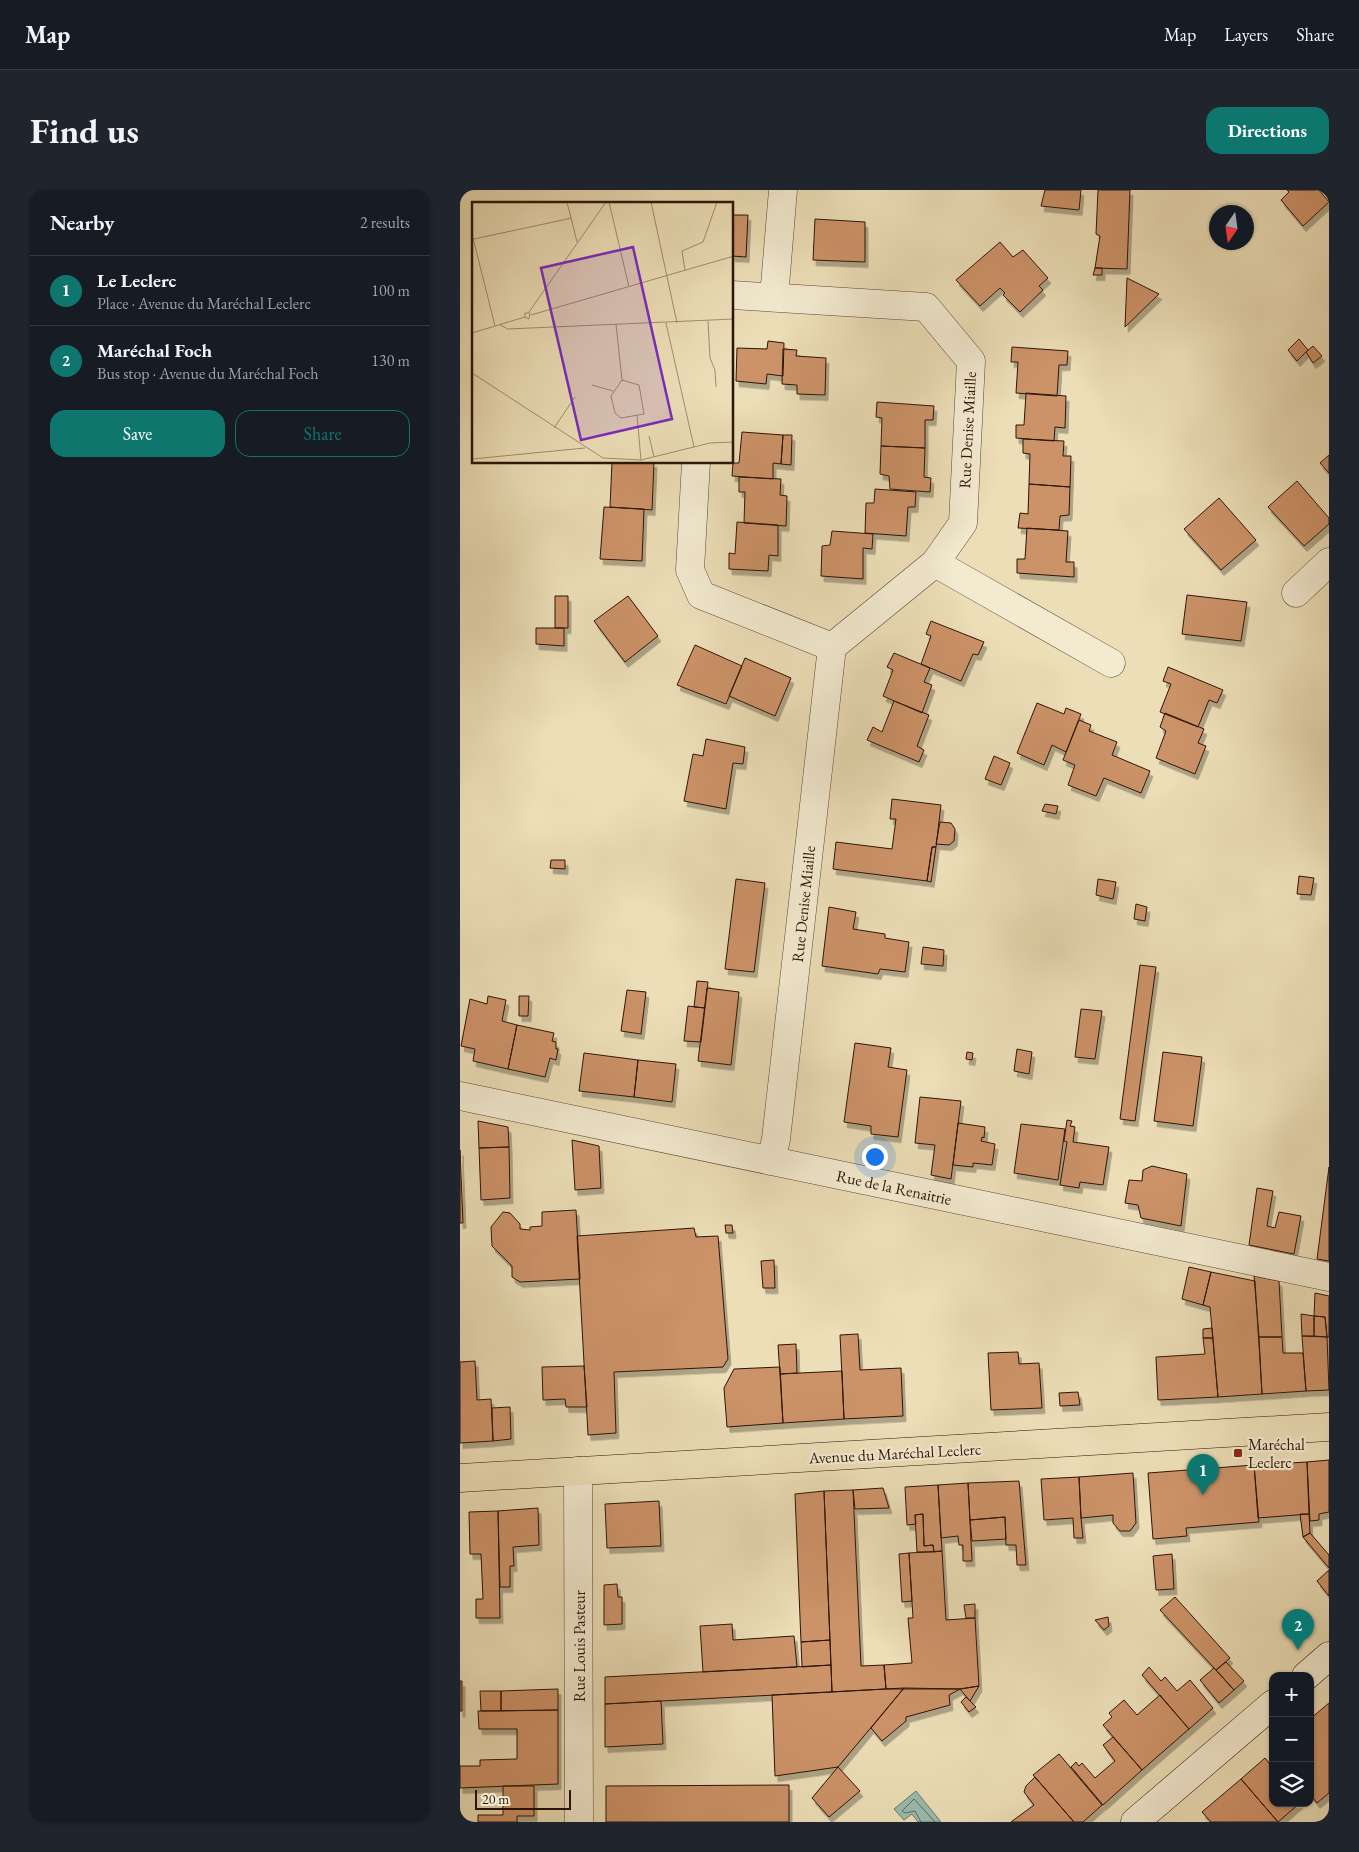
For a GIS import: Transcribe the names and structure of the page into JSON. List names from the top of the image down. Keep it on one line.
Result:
{"streets":{"main road":["Avenue du Maréchal Leclerc"],"street":["Rue Denise Miaille","Rue de la Renaitrie","Rue Louis Pasteur"]},"crossings":[["Rue Denise Miaille","Rue de la Renaitrie"],["Avenue du Maréchal Leclerc","Rue Louis Pasteur"]],"places":{"transit":["Maréchal Leclerc"]},"scale_bar":"20 m","north":"bottom","page":{"header":"Map","nav":["Map","Layers","Share"],"buttons":["Directions",["Save","Share"]],"title":"Find us","heading":["Nearby","2 results"],"list":[{"mark":"1","name":"Le Leclerc","note":"Place · Avenue du Maréchal Leclerc","value":"100 m"},{"mark":"2","name":"Maréchal Foch","note":"Bus stop · Avenue du Maréchal Foch","value":"130 m"}],"pins":["1","2"],"map_buttons":["+","−"],"scale":"20 m"}}
